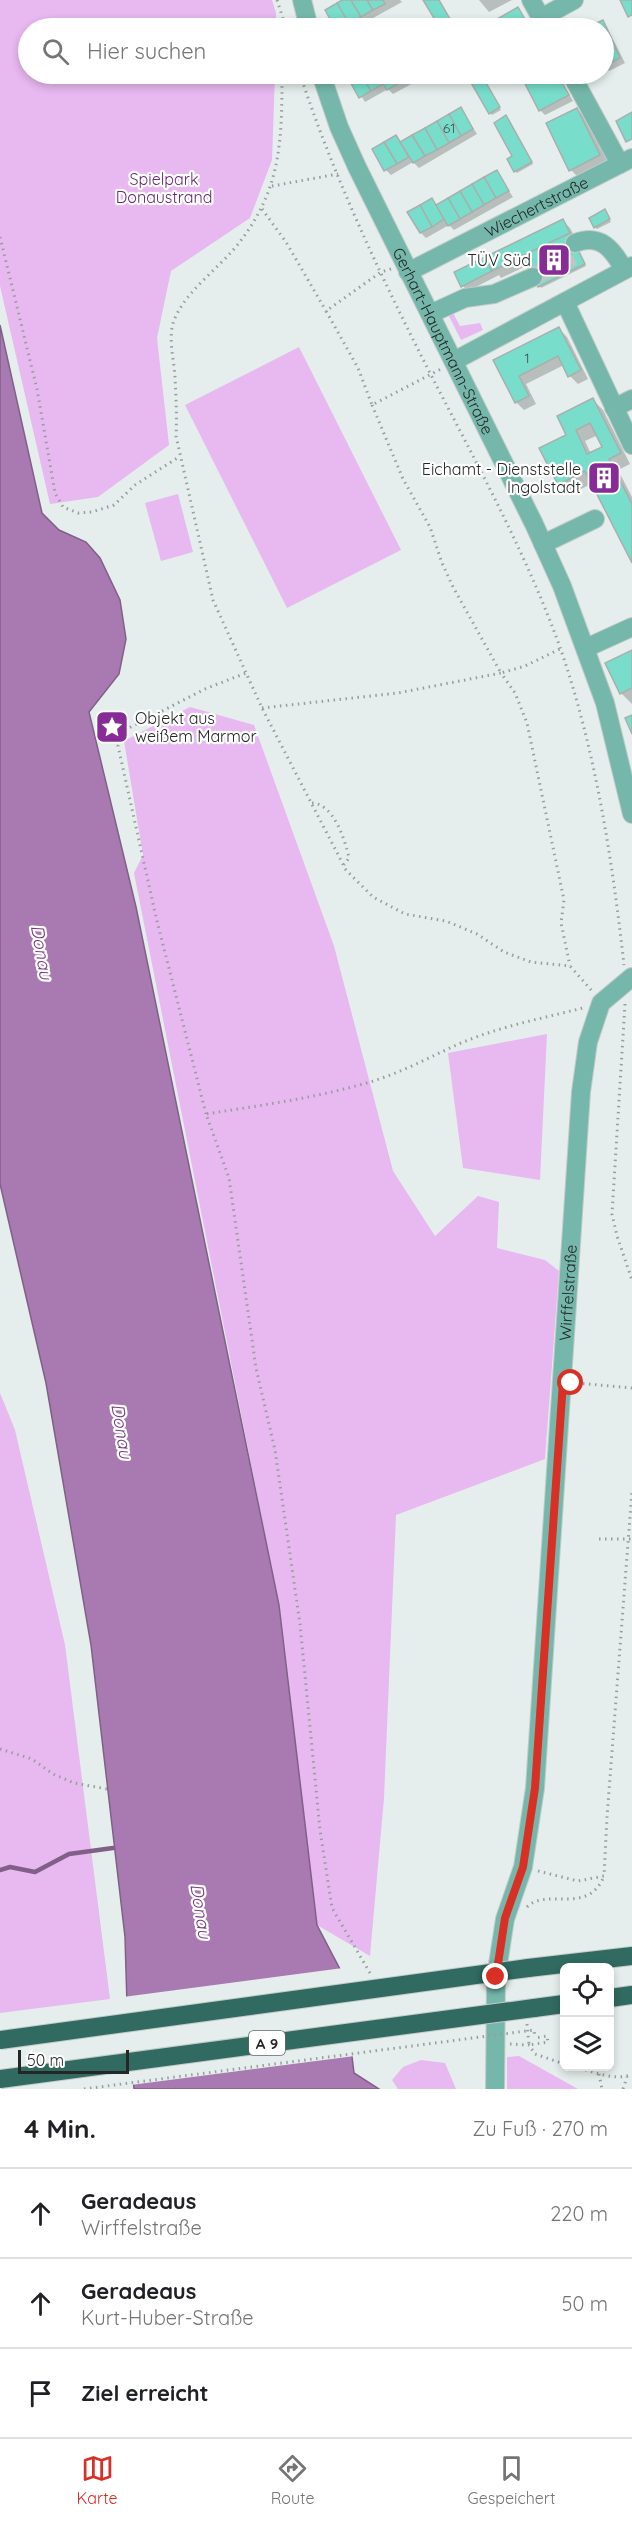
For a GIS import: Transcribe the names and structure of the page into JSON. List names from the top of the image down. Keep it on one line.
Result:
{"streets":{"highway":["A 9"],"street":["Wiechertstraße","Gerhart-Hauptmann-Straße","Wirffelstraße"]},"crossings":[["Wiechertstraße","Gerhart-Hauptmann-Straße"]],"water":["Donau"],"parks":["Spielpark Donaustrand"],"places":{"building":["TÜV Süd","Eichamt - Dienststelle Ingolstadt"],"place":["Objekt aus weißem Marmor"]},"house_numbers":["61","1"],"scale_bar":"50 m","page":{"search":"Hier suchen","scale":"50 m","heading":["4 Min.","Zu Fuß · 270 m"],"list":[["Geradeaus","Wirffelstraße","220 m"],["Geradeaus","Kurt-Huber-Straße","50 m"],"Ziel erreicht"],"nav":["Karte","Route","Gespeichert"]}}
